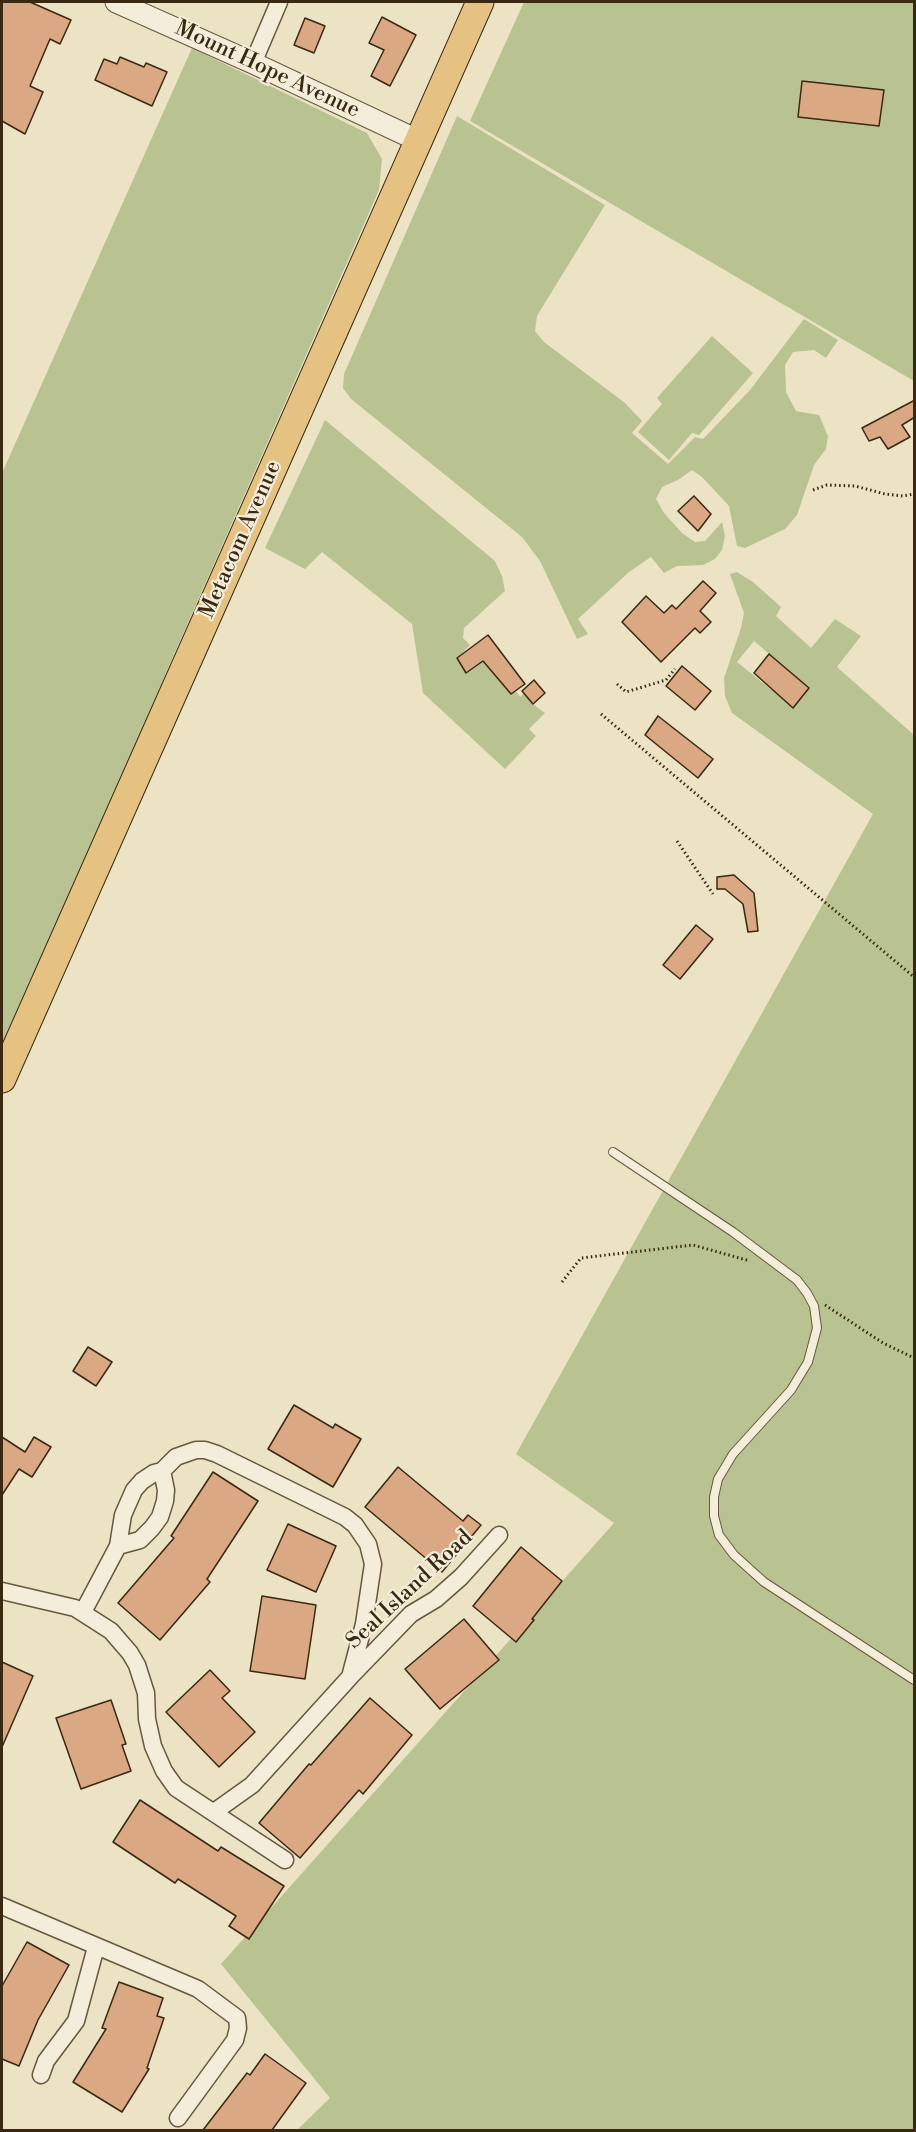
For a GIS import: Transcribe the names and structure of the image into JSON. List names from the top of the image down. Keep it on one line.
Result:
{"streets":{"main road":["Metacom Avenue"],"street":["Mount Hope Avenue","Seal Island Road"]},"crossings":[["Mount Hope Avenue","Metacom Avenue"]]}
